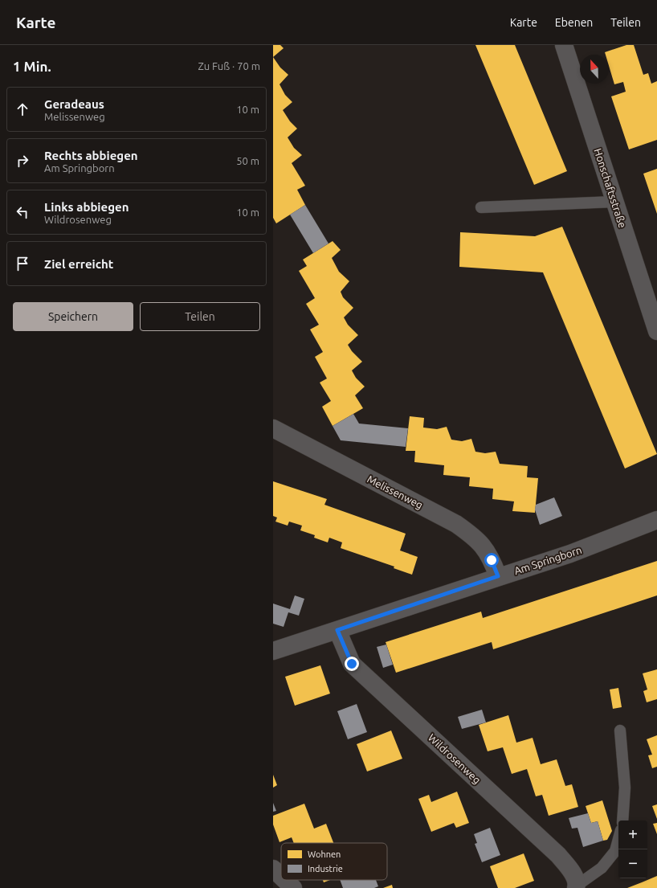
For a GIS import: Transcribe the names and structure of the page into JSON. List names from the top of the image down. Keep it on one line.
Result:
{"streets":{"street":["Honschaftsstraße","Melissenweg","Am Springborn","Wildrosenweg"]},"crossings":[["Melissenweg","Am Springborn"],["Am Springborn","Wildrosenweg"]],"legend":["Wohnen","Industrie"],"north":"top","page":{"header":"Karte","nav":["Karte","Ebenen","Teilen"],"heading":["1 Min.","Zu Fuß · 70 m"],"list":[["Geradeaus","Melissenweg","10 m"],["Rechts abbiegen","Am Springborn","50 m"],["Links abbiegen","Wildrosenweg","10 m"],"Ziel erreicht"],"buttons":["Speichern","Teilen"],"map_buttons":["+","−"]}}
